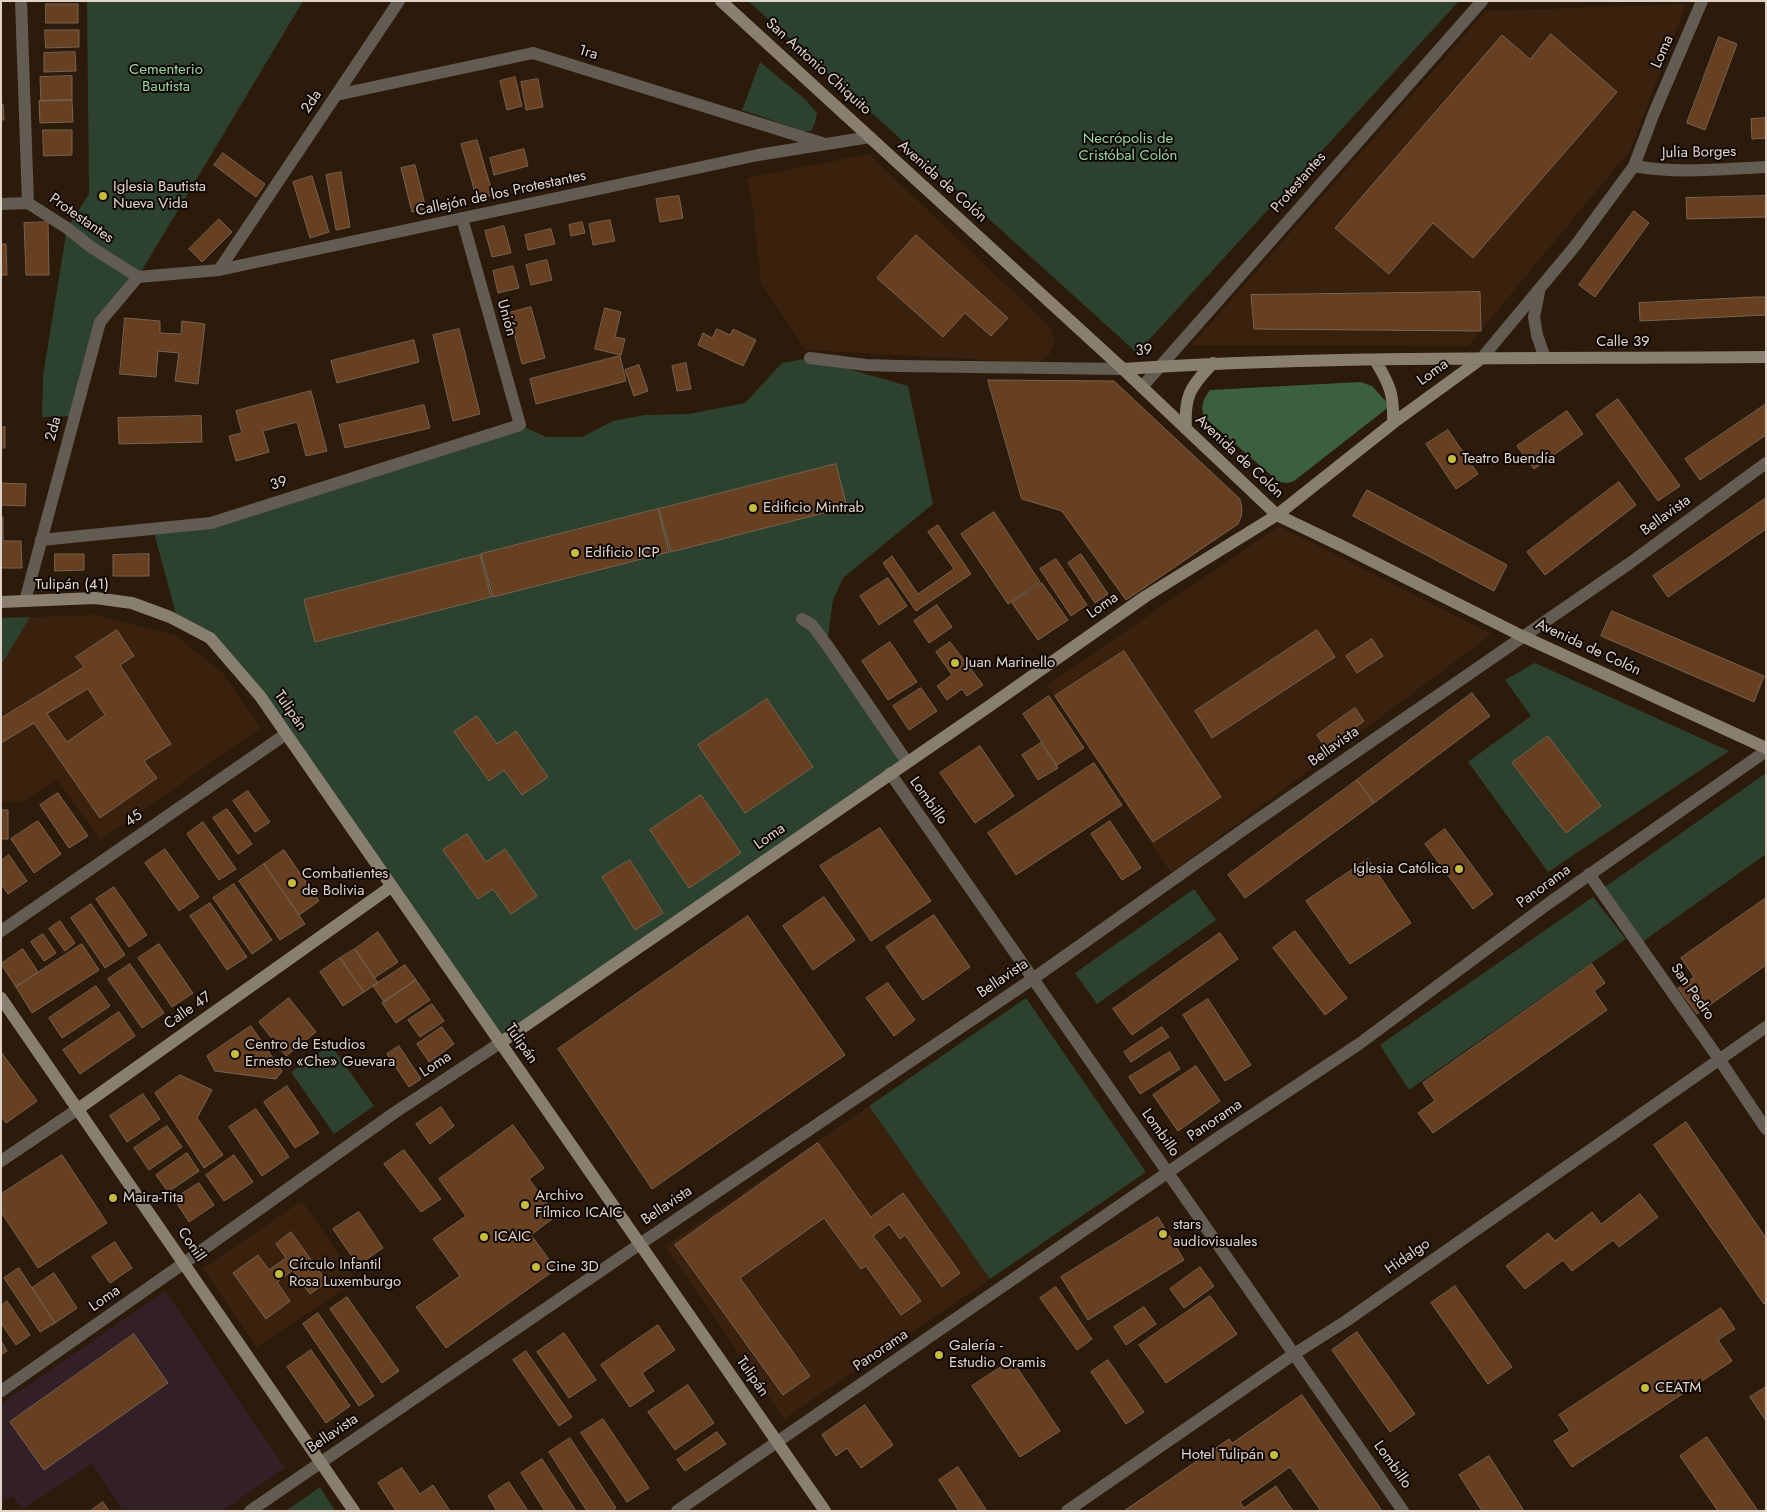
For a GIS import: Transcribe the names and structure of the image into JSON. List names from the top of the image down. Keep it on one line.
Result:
{"streets":{"street":["Loma","1ra","San Antonio Chiquito","2da","Julia Borges","Avenida de Colón","Protestantes","Callejón de los Protestantes","Unión","Calle 39","39","Bellavista","Tulipán (41)","Tulipán","Lombillo","45","Panorama","San Pedro","Calle 47","Conill","Hidalgo"]},"crossings":[["Loma","Julia Borges"],["Loma","Avenida de Colón"],["Loma","Calle 39"],["Loma","39"],["Loma","Tulipán"],["Loma","Lombillo"],["Loma","Conill"],["1ra","2da"],["1ra","Callejón de los Protestantes"],["San Antonio Chiquito","Avenida de Colón"],["San Antonio Chiquito","Callejón de los Protestantes"],["2da","Protestantes"],["2da","Callejón de los Protestantes"],["2da","39"],["2da","Tulipán (41)"],["Avenida de Colón","Protestantes"],["Avenida de Colón","Callejón de los Protestantes"],["Avenida de Colón","39"],["Avenida de Colón","Bellavista"],["Avenida de Colón","Panorama"],["Protestantes","Callejón de los Protestantes"],["Protestantes","39"],["Callejón de los Protestantes","Unión"],["Unión","39"],["Calle 39","39"],["Bellavista","Tulipán"],["Bellavista","Lombillo"],["Bellavista","Conill"],["Tulipán (41)","Tulipán"],["Tulipán","45"],["Tulipán","Panorama"],["Tulipán","Calle 47"],["Lombillo","Panorama"],["Lombillo","Hidalgo"],["Panorama","San Pedro"],["San Pedro","Hidalgo"],["Calle 47","Conill"]],"parks":["Cementerio Bautista","Necrópolis de Cristóbal Colón"],"places":["Iglesia Bautista Nueva Vida","Teatro Buendía","Edificio Mintrab","Edificio ICP","Juan Marinello","Iglesia Católica","Combatientes de Bolivia","Centro de Estudios Ernesto «Che» Guevara","Maira-Tita","Archivo Fílmico ICAIC","stars audiovisuales","ICAIC","Cine 3D","Círculo Infantil Rosa Luxemburgo","Galería - Estudio Oramis","CEATM","Hotel Tulipán"]}
